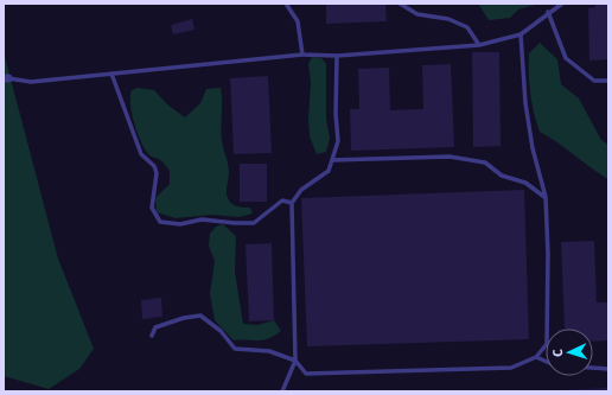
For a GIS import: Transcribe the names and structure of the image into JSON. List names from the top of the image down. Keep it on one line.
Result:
{"north":"left"}
